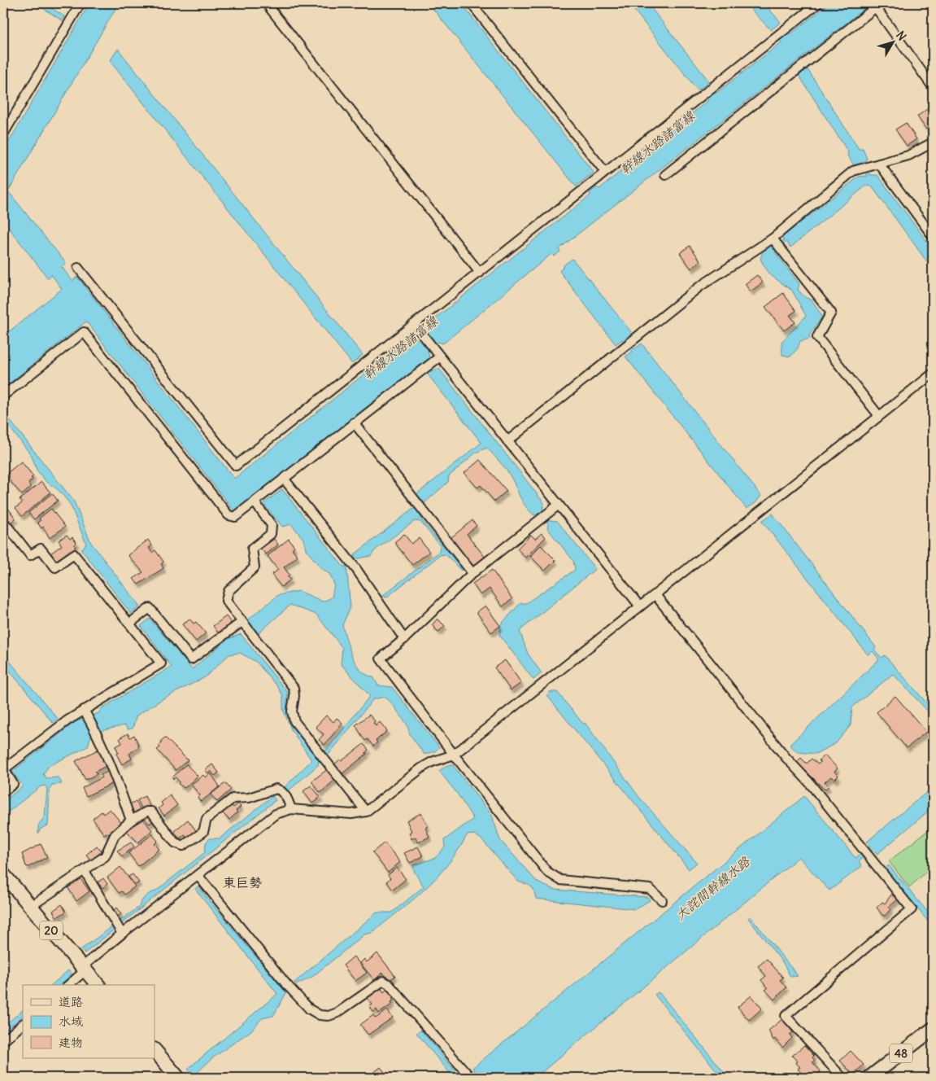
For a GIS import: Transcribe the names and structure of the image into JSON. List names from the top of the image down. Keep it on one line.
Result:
{"streets":{"main road":["20","48"]},"districts":["東巨勢"],"water":["幹線水路諸富線","大詫間幹線水路"],"legend":["道路","水域","建物"],"north":"top right"}
